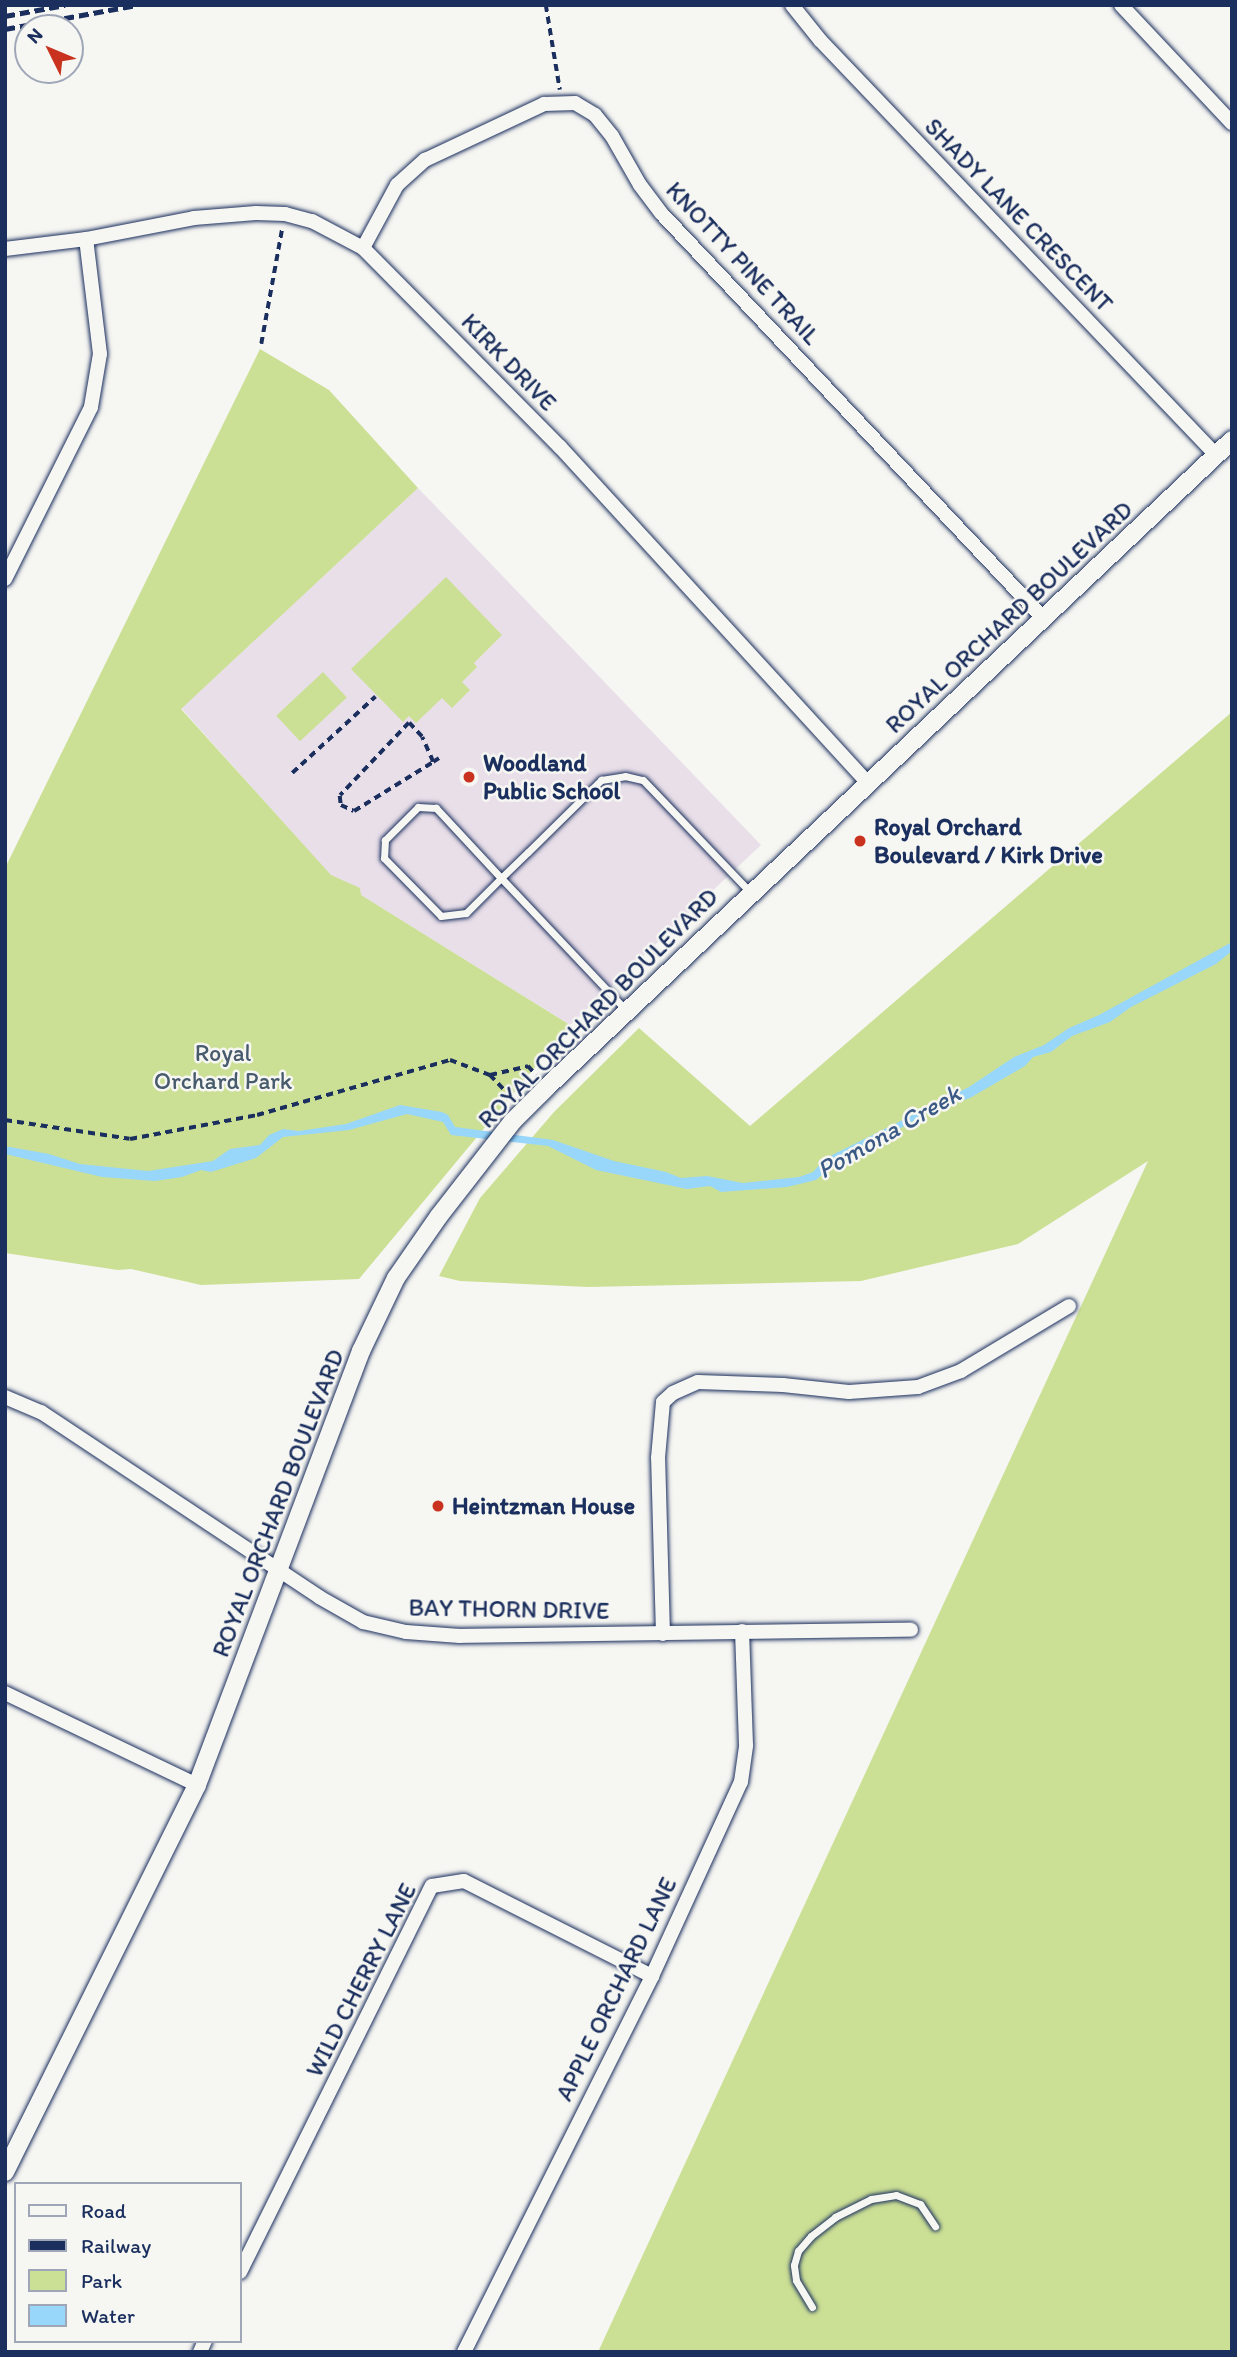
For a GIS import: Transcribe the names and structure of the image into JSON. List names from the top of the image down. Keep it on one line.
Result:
{"streets":{"street":["SHADY LANE CRESCENT","KNOTTY PINE TRAIL","KIRK DRIVE","ROYAL ORCHARD BOULEVARD","BAY THORN DRIVE","WILD CHERRY LANE","APPLE ORCHARD LANE"]},"crossings":[["SHADY LANE CRESCENT","ROYAL ORCHARD BOULEVARD"],["KNOTTY PINE TRAIL","ROYAL ORCHARD BOULEVARD"],["KIRK DRIVE","ROYAL ORCHARD BOULEVARD"],["ROYAL ORCHARD BOULEVARD","BAY THORN DRIVE"],["BAY THORN DRIVE","APPLE ORCHARD LANE"],["WILD CHERRY LANE","APPLE ORCHARD LANE"]],"water":["Pomona Creek"],"parks":["Royal Orchard Park"],"places":["Woodland Public School","Royal Orchard Boulevard / Kirk Drive","Heintzman House"],"legend":["Road","Railway","Park","Water"],"north":"top left"}
